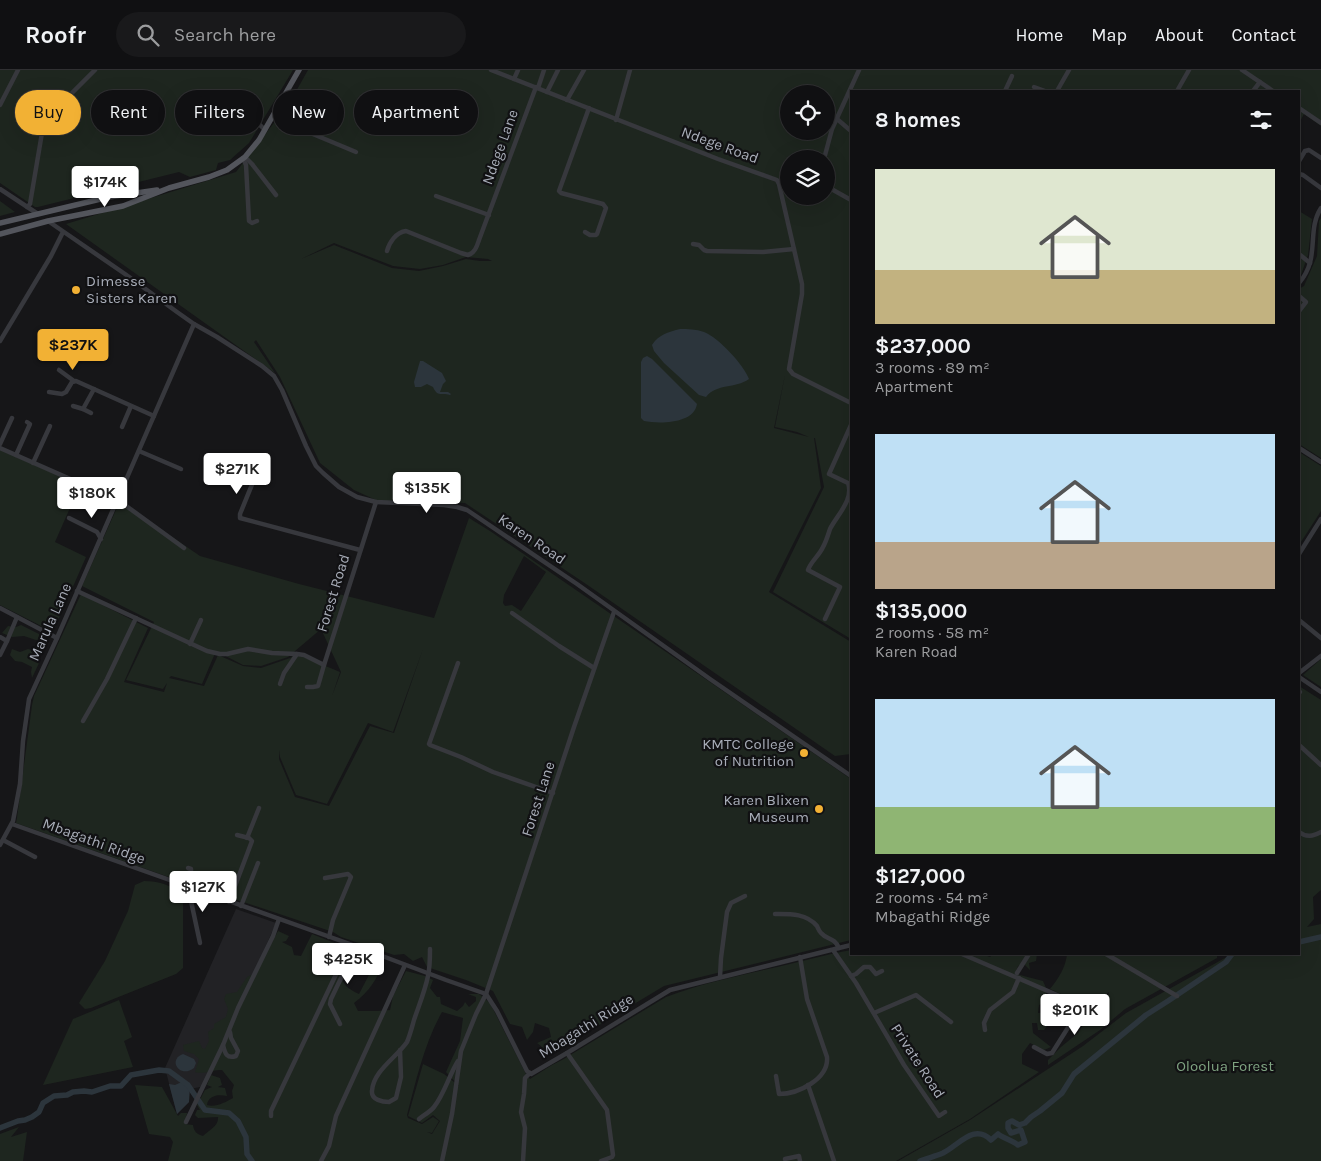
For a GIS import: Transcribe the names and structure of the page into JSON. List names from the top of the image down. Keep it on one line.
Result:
{"streets":{"street":["Ndege Road","Ndege Lane","Karen Road","Forest Road","Marula Lane","Forest Lane","Mbagathi Ridge","Private Road"]},"crossings":[["Ndege Road","Ndege Lane"],["Karen Road","Forest Road"],["Karen Road","Marula Lane"],["Karen Road","Forest Lane"],["Marula Lane","Mbagathi Ridge"],["Forest Lane","Mbagathi Ridge"],["Mbagathi Ridge","Private Road"]],"parks":["Oloolua Forest"],"places":["Dimesse Sisters Karen","KMTC College of Nutrition","Karen Blixen Museum"],"page":{"header":"Roofr","search":"Search here","nav":["Home","Map","About","Contact"],"chip":["Buy","Rent","Filters","New","Apartment"],"heading":"8 homes","list":[{"name":"$237,000","note":"3 rooms · 89 m² · Apartment"},{"name":"$135,000","note":"2 rooms · 58 m² · Karen Road"},{"name":"$127,000","note":"2 rooms · 54 m² · Mbagathi Ridge"}],"price":["$174K","$237K","$271K","$135K","$180K","$127K","$425K","$201K"]}}
